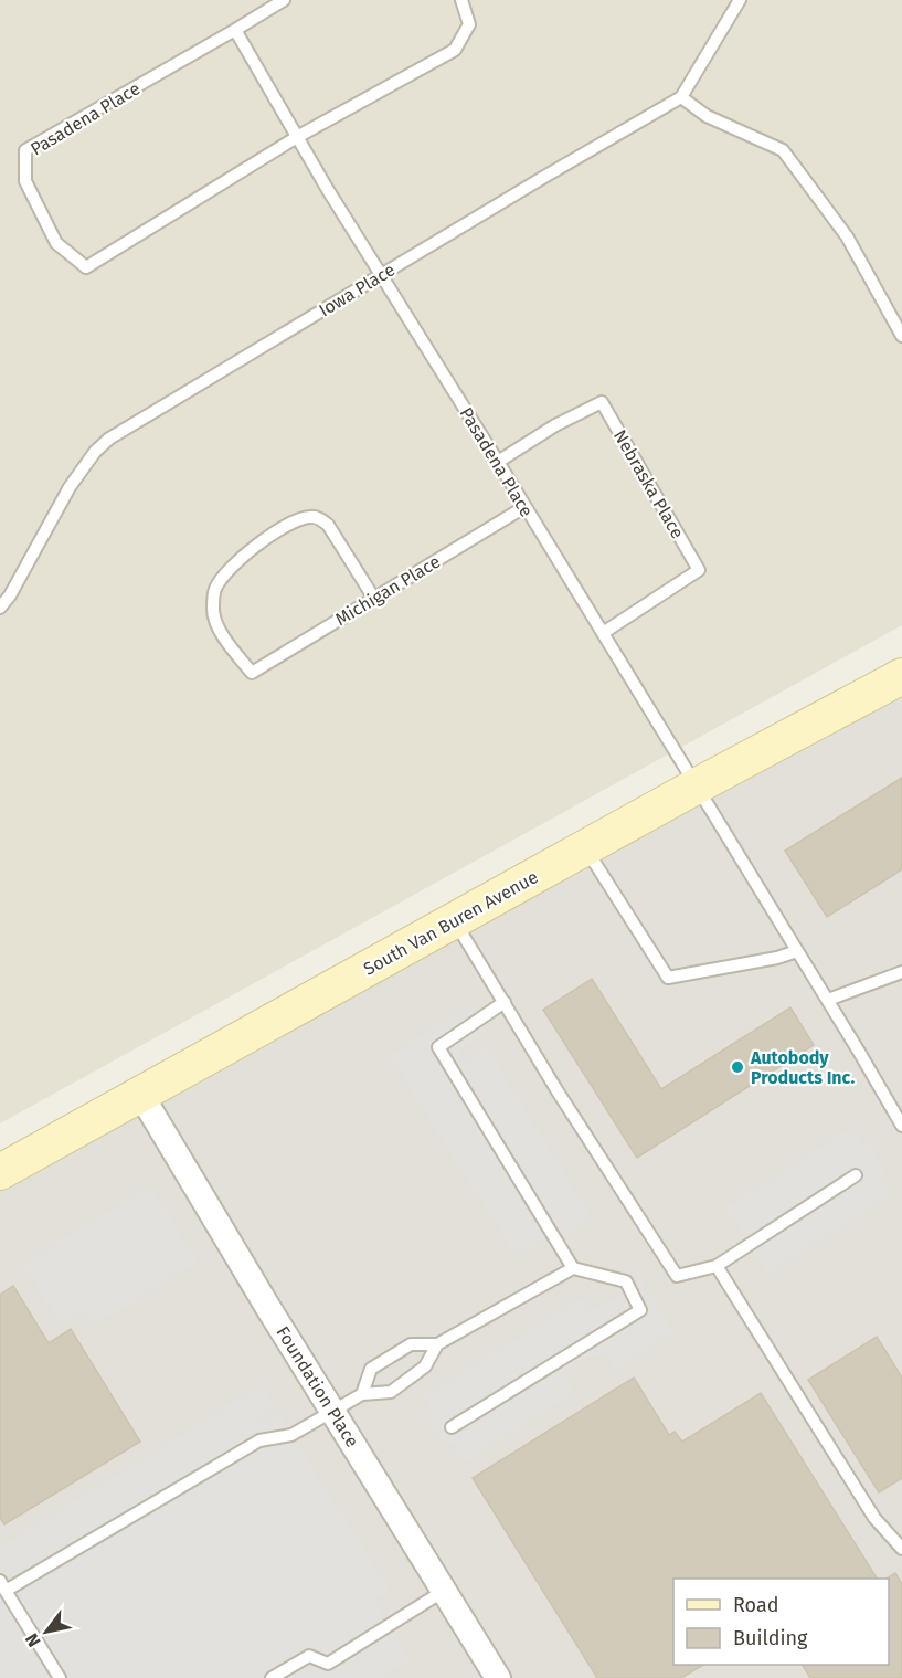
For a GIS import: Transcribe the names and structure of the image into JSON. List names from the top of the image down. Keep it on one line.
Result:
{"streets":{"main road":["South Van Buren Avenue"],"street":["Foundation Place"],"lane":["Pasadena Place","Iowa Place","Nebraska Place","Michigan Place"]},"crossings":[["Pasadena Place","Iowa Place"],["Pasadena Place","Nebraska Place"],["Pasadena Place","Michigan Place"],["Pasadena Place","South Van Buren Avenue"],["South Van Buren Avenue","Foundation Place"]],"places":["Autobody Products Inc."],"legend":["Road","Building"],"north":"bottom left"}
